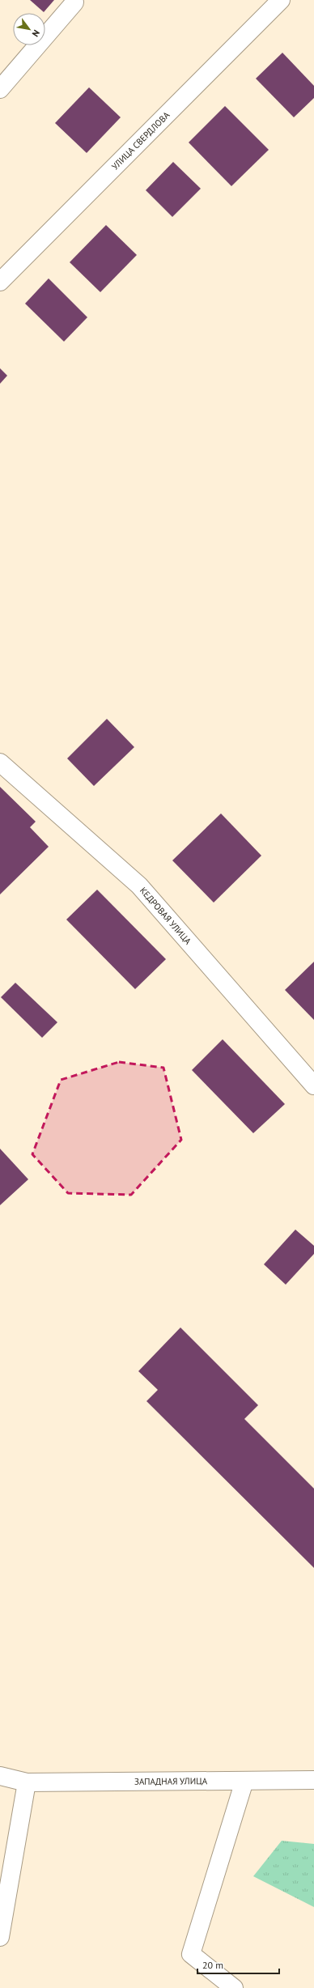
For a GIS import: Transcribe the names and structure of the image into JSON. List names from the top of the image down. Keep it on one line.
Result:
{"streets":{"street":["УЛИЦА СВЕРДЛОВА","КЕДРОВАЯ УЛИЦА","ЗАПАДНАЯ УЛИЦА"]},"scale_bar":"20 m","north":"bottom right"}
